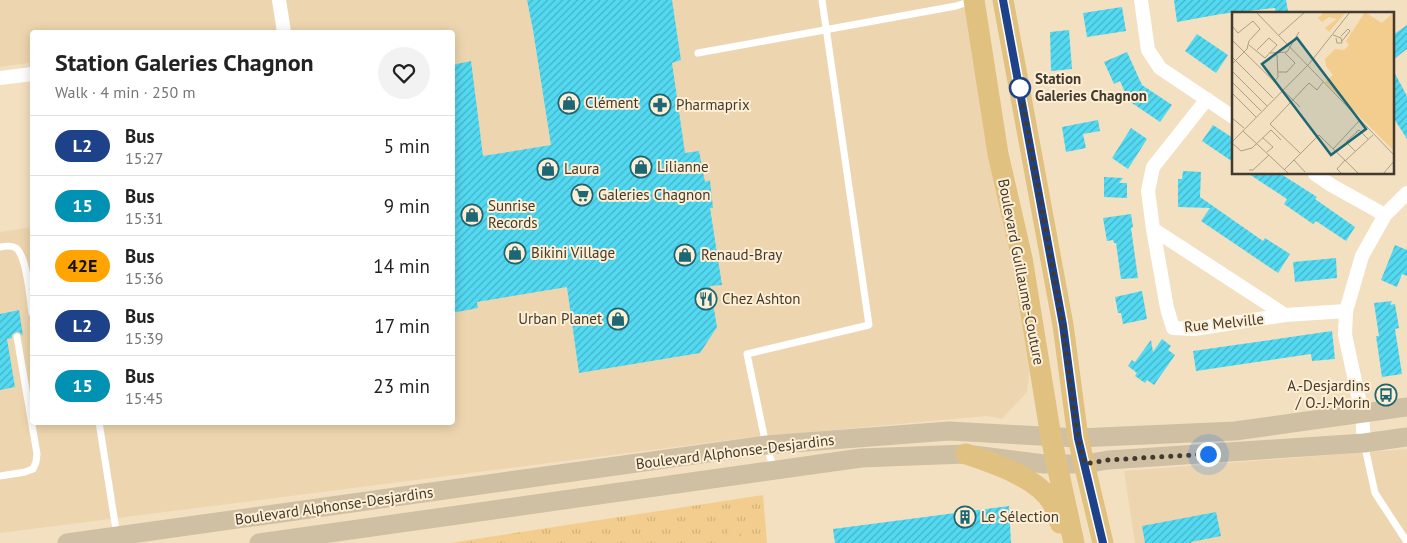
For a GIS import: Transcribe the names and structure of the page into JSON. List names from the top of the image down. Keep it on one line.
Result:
{"streets":{"main road":["Boulevard Guillaume-Couture","Boulevard Alphonse-Desjardins"],"street":["Rue Melville"]},"crossings":[["Boulevard Guillaume-Couture","Boulevard Alphonse-Desjardins"]],"places":{"other":["Station Galeries Chagnon"],"shop":["Clément","Lilianne","Laura","Sunrise Records","Bikini Village","Renaud-Bray","Urban Planet"],"pharmacy":["Pharmaprix"],"supermarket":["Galeries Chagnon"],"restaurant":["Chez Ashton"],"bus stop":["A.-Desjardins / O.-J.-Morin"],"building":["Le Sélection"]},"lines":["bus line L2"],"page":{"heading":["Station Galeries Chagnon","Walk · 4 min · 250 m"],"list":[{"mark":"L2","name":"Bus","note":"15:27","value":"5 min"},{"mark":"15","name":"Bus","note":"15:31","value":"9 min"},{"mark":"42E","name":"Bus","note":"15:36","value":"14 min"},{"mark":"L2","name":"Bus","note":"15:39","value":"17 min"},{"mark":"15","name":"Bus","note":"15:45","value":"23 min"}]}}
